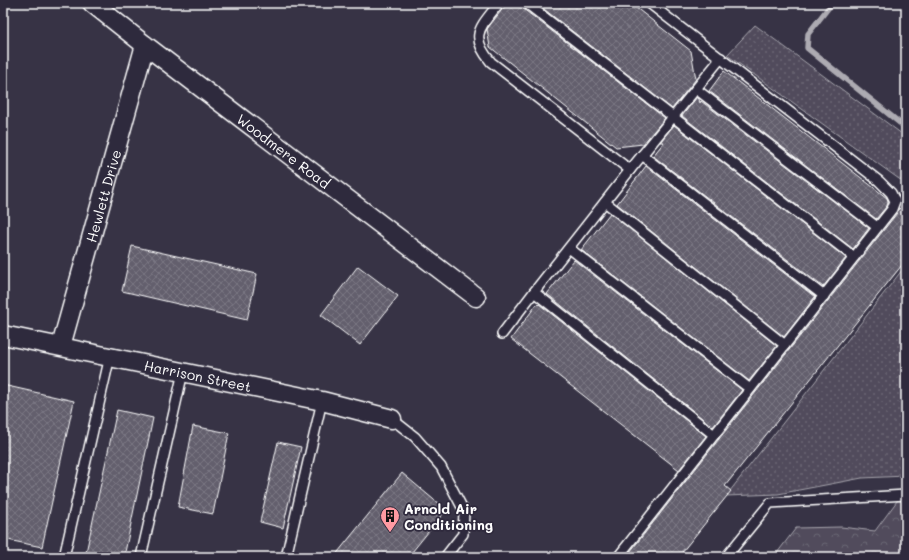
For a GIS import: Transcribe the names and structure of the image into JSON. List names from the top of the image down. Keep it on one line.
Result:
{"streets":{"street":["Woodmere Road","Hewlett Drive","Harrison Street"]},"crossings":[["Woodmere Road","Hewlett Drive"],["Hewlett Drive","Harrison Street"]],"places":{"building":["Arnold Air Conditioning"]}}
